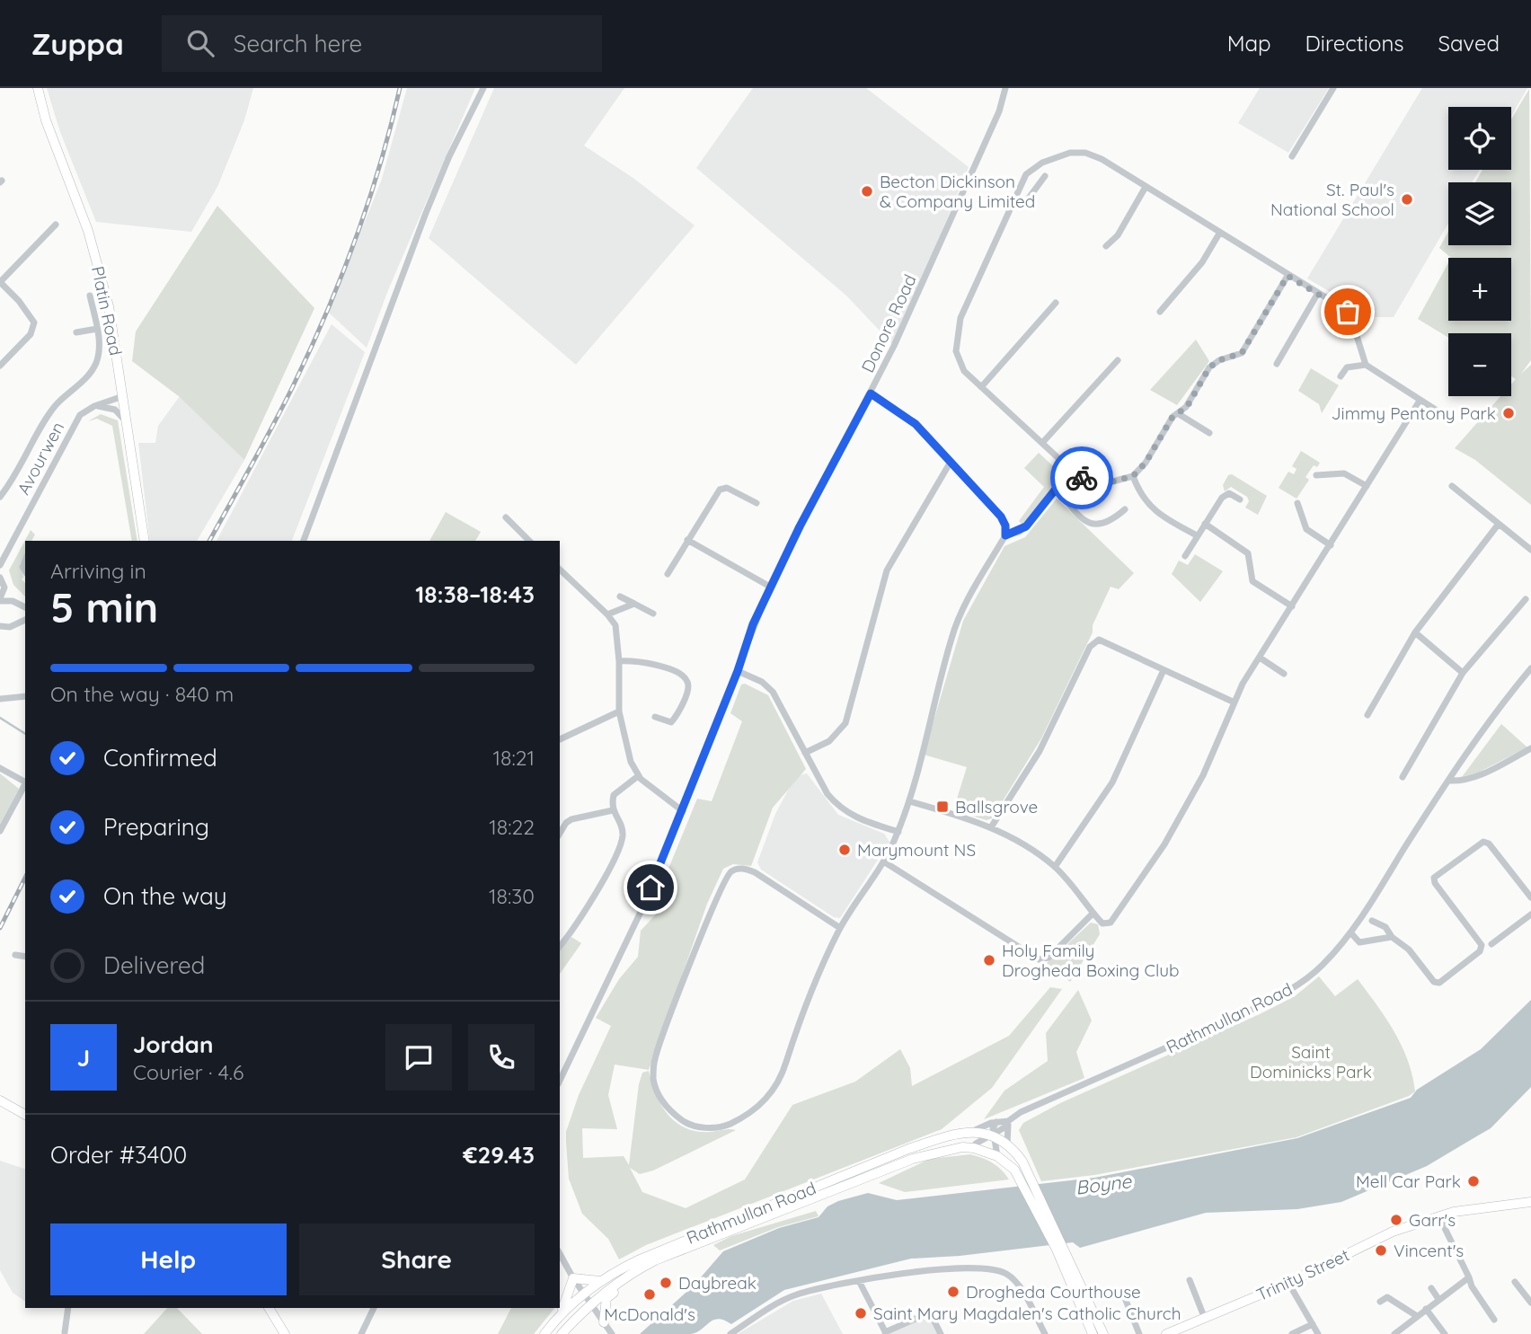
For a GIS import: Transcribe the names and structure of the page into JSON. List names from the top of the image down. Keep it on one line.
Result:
{"streets":{"main road":["Platin Road","Rathmullan Road","Trinity Street"],"street":["Donore Road","Avourwen"]},"crossings":[["Platin Road","Avourwen"]],"water":["Boyne"],"parks":["Saint Dominicks Park"],"places":{"other":["Becton Dickinson & Company Limited","St. Paul's National School","Jimmy Pentony Park","Marymount NS","Holy Family Drogheda Boxing Club","Mell Car Park","Garr's","Vincent's","Daybreak","Drogheda Courthouse","McDonald's","Saint Mary Magdalen's Catholic Church"],"transit":["Ballsgrove"]},"page":{"header":"Zuppa","search":"Search here","nav":["Map","Directions","Saved"],"map_buttons":["+","−"],"heading":["5 min","Arriving in","18:38–18:43"],"panel":["Jordan","Courier · 4.6","Order #3400","€29.43"],"bar":"On the way · 840 m","list":[["Confirmed","18:21"],["Preparing","18:22"],["On the way","18:30"],"Delivered"],"round":"J","buttons":["Help","Share"]}}
